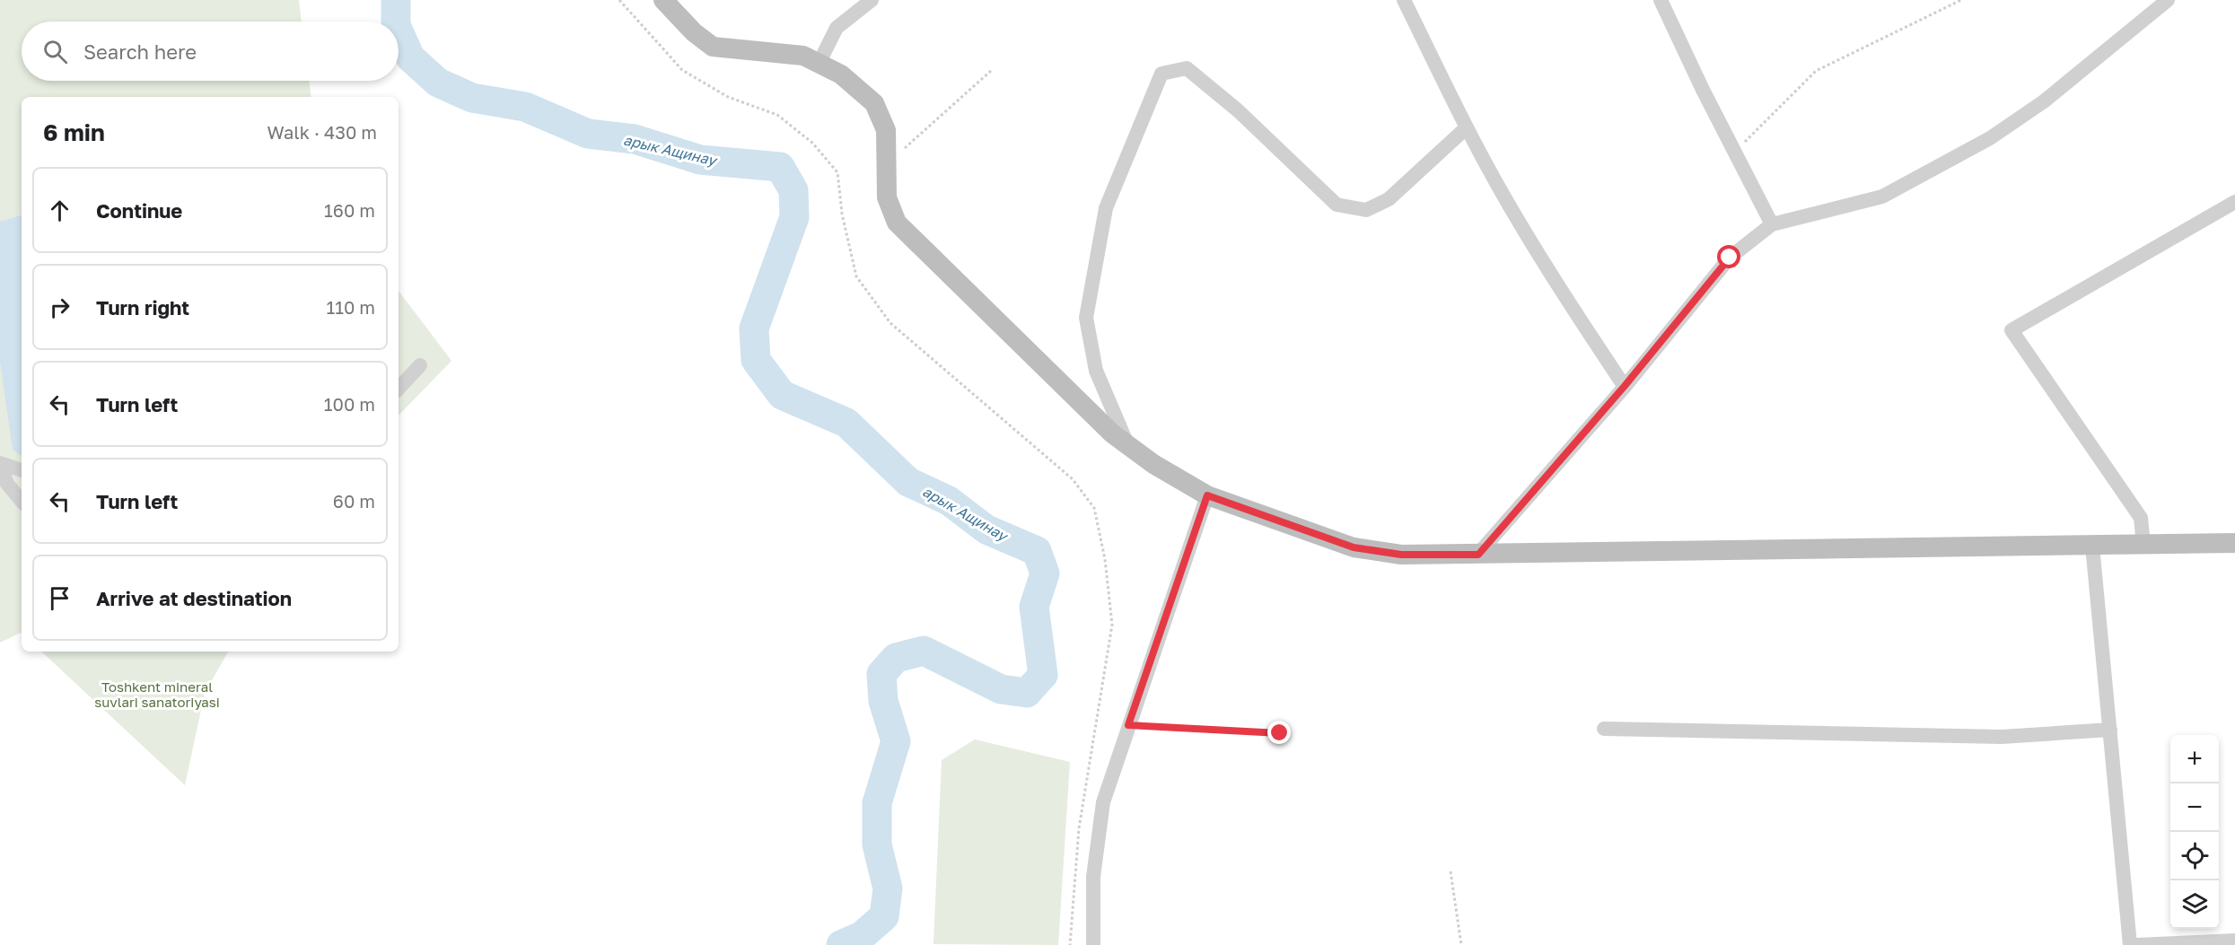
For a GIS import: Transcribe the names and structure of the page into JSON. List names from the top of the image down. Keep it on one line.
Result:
{"water":["арык Ащинау"],"parks":["Toshkent mineral suvlari sanatoriyasi"],"page":{"search":"Search here","heading":["6 min","Walk · 430 m"],"list":[["Continue","160 m"],["Turn right","110 m"],["Turn left","100 m"],["Turn left","60 m"],"Arrive at destination"],"map_buttons":["+","−"]}}
